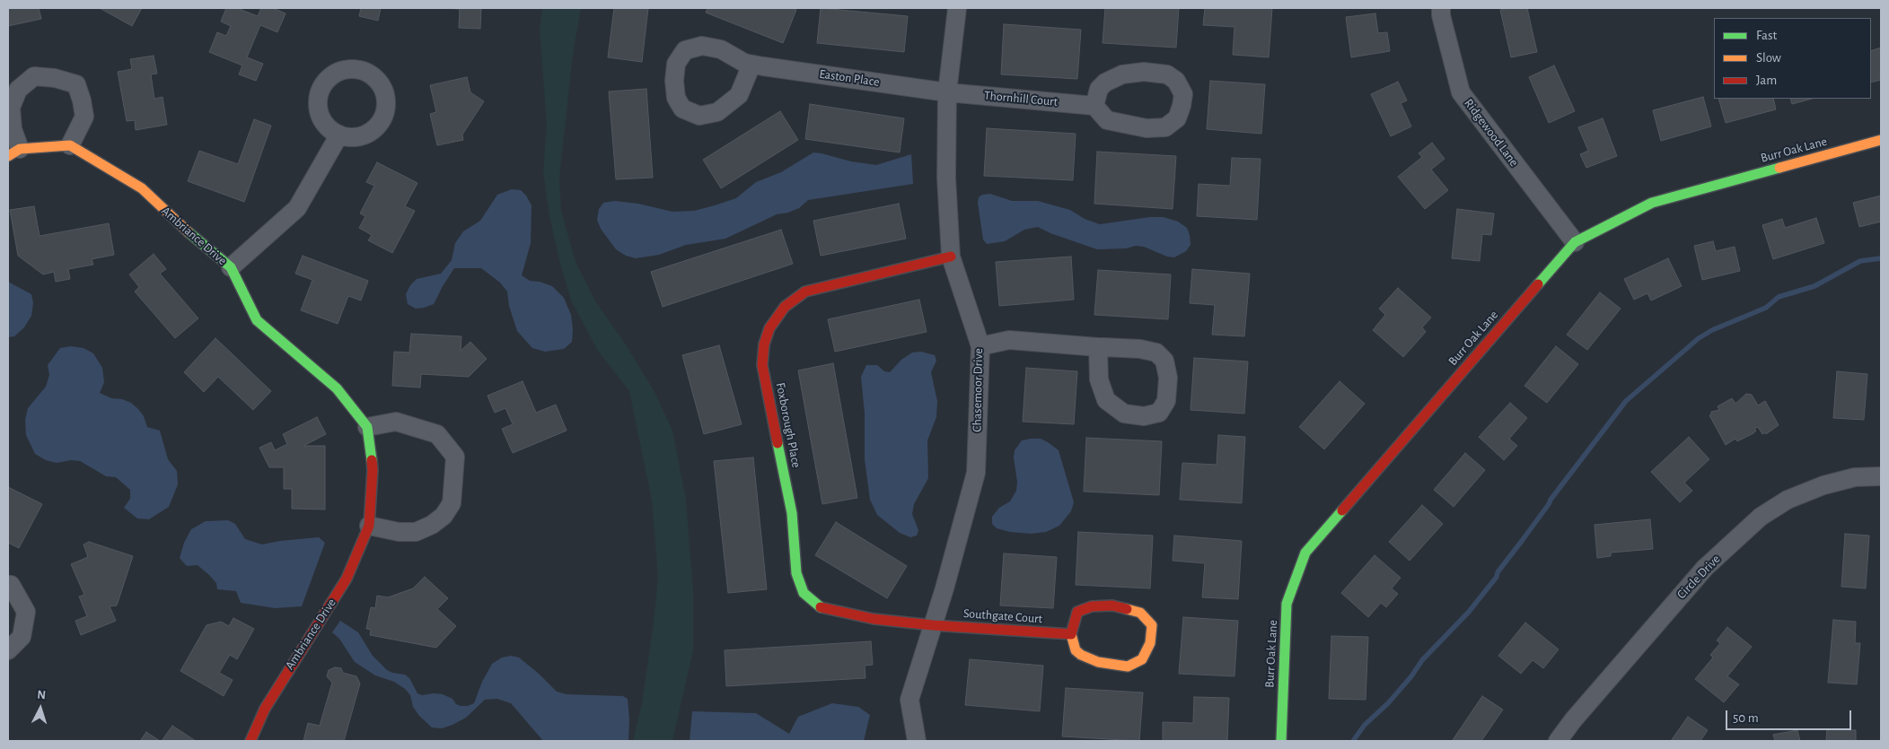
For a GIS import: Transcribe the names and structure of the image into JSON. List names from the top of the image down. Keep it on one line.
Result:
{"streets":{"street":["Easton Place","Thornhill Court","Ridgewood Lane","Burr Oak Lane","Ambriance Drive","Chasemoor Drive","Foxborough Place","Circle Drive","Southgate Court"]},"crossings":[["Easton Place","Thornhill Court"],["Easton Place","Chasemoor Drive"],["Thornhill Court","Chasemoor Drive"],["Ridgewood Lane","Burr Oak Lane"],["Chasemoor Drive","Foxborough Place"],["Chasemoor Drive","Southgate Court"],["Foxborough Place","Southgate Court"]],"legend":["Fast","Slow","Jam"],"scale_bar":"50 m","north":"top"}
